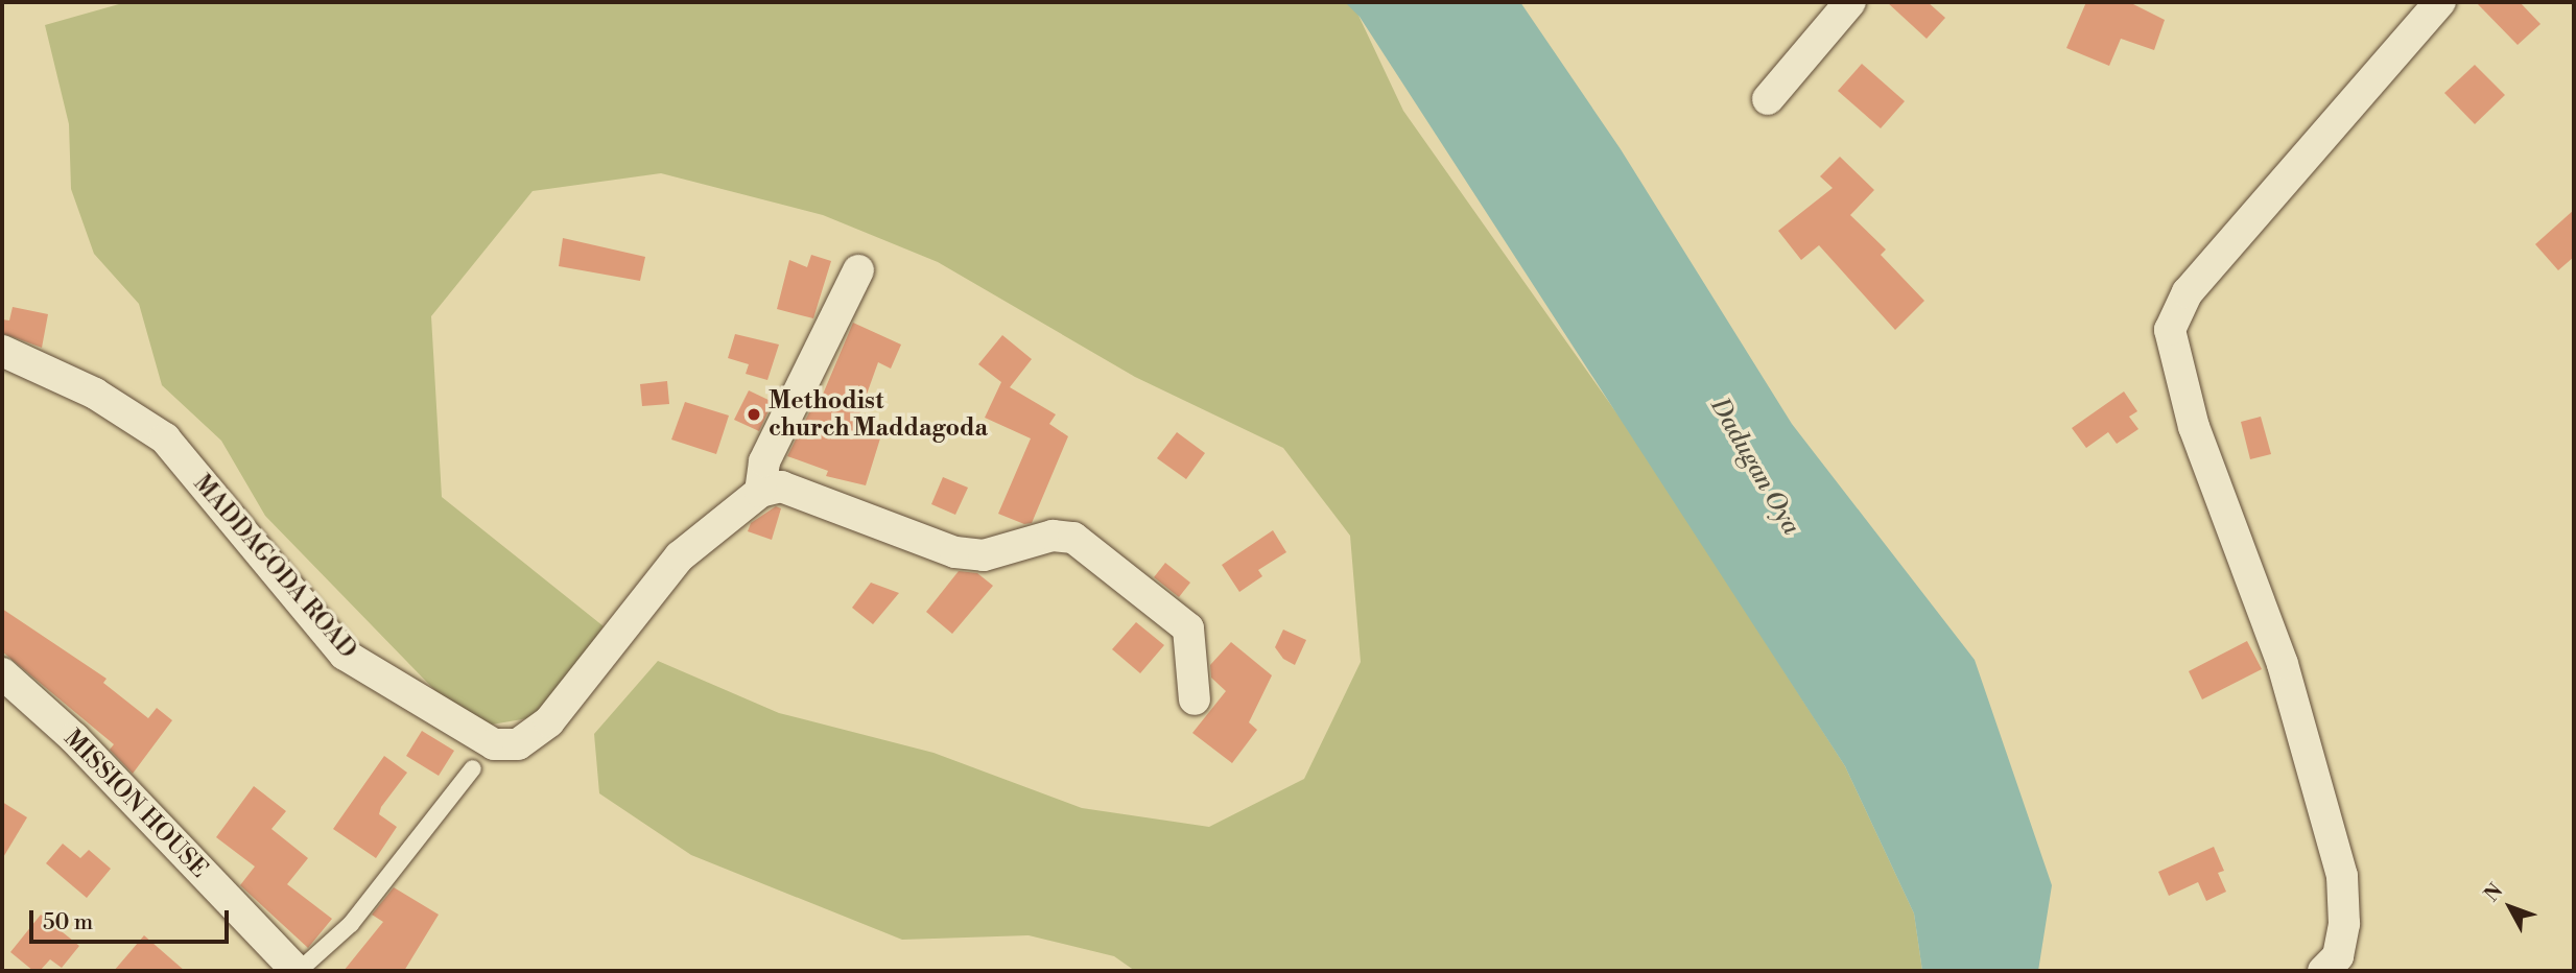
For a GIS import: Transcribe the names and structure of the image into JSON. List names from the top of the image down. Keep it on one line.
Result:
{"streets":{"street":["MADDAGODA ROAD","MISSION HOUSE"]},"water":["Dadugan Oya"],"places":["Methodist church Maddagoda"],"scale_bar":"50 m","north":"top left"}
